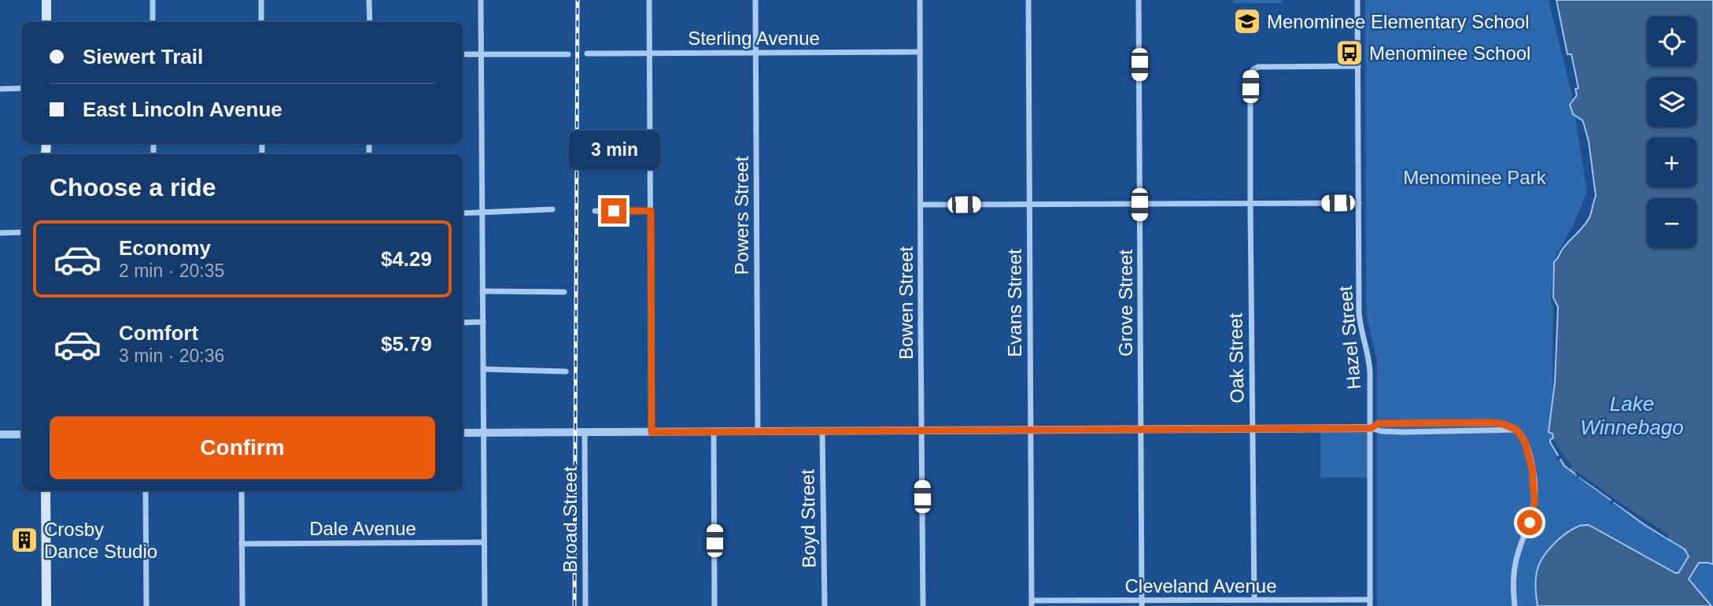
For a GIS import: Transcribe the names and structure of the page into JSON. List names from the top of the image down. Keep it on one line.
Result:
{"streets":{"street":["Sterling Avenue","Powers Street","Bowen Street","Evans Street","Grove Street","Hazel Street","Oak Street","Boyd Street","Broad Street","Dale Avenue","Cleveland Avenue"]},"crossings":[["Sterling Avenue","Powers Street"],["Sterling Avenue","Bowen Street"],["Evans Street","Cleveland Avenue"],["Grove Street","Cleveland Avenue"],["Hazel Street","Oak Street"],["Hazel Street","Cleveland Avenue"],["Oak Street","Cleveland Avenue"]],"water":["Lake Winnebago"],"parks":["Menominee Park"],"places":{"school or university":["Menominee Elementary School"],"bus stop":["Menominee School"],"building":["Crosby Dance Studio"]},"page":{"map_buttons":["+","−"],"banner":["Siewert Trail","East Lincoln Avenue"],"bubble":"3 min","heading":"Choose a ride","list":[{"name":"Economy","note":"2 min · 20:35","value":"$4.29"},{"name":"Comfort","note":"3 min · 20:36","value":"$5.79"}],"buttons":"Confirm"}}
